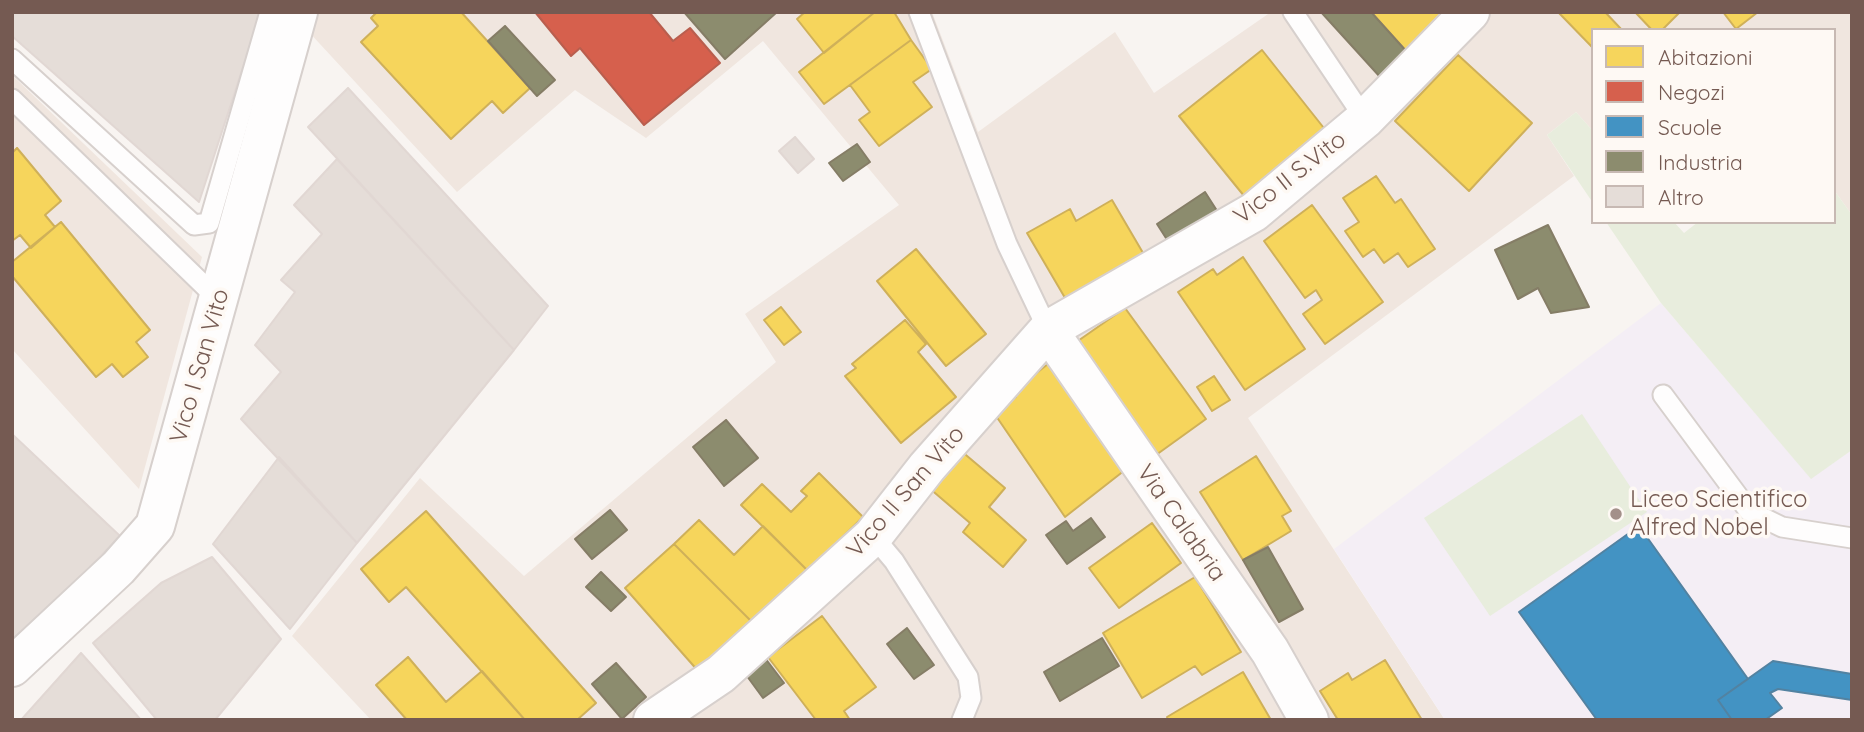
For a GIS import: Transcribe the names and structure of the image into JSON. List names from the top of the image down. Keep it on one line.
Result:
{"streets":{"street":["Vico II S.Vito","Vico I San Vito","Vico II San Vito","Via Calabria"]},"crossings":[["Vico II S.Vito","Vico II San Vito"],["Vico II S.Vito","Via Calabria"],["Vico II San Vito","Via Calabria"]],"places":["Liceo Scientifico Alfred Nobel"],"legend":["Abitazioni","Negozi","Scuole","Industria","Altro"]}
